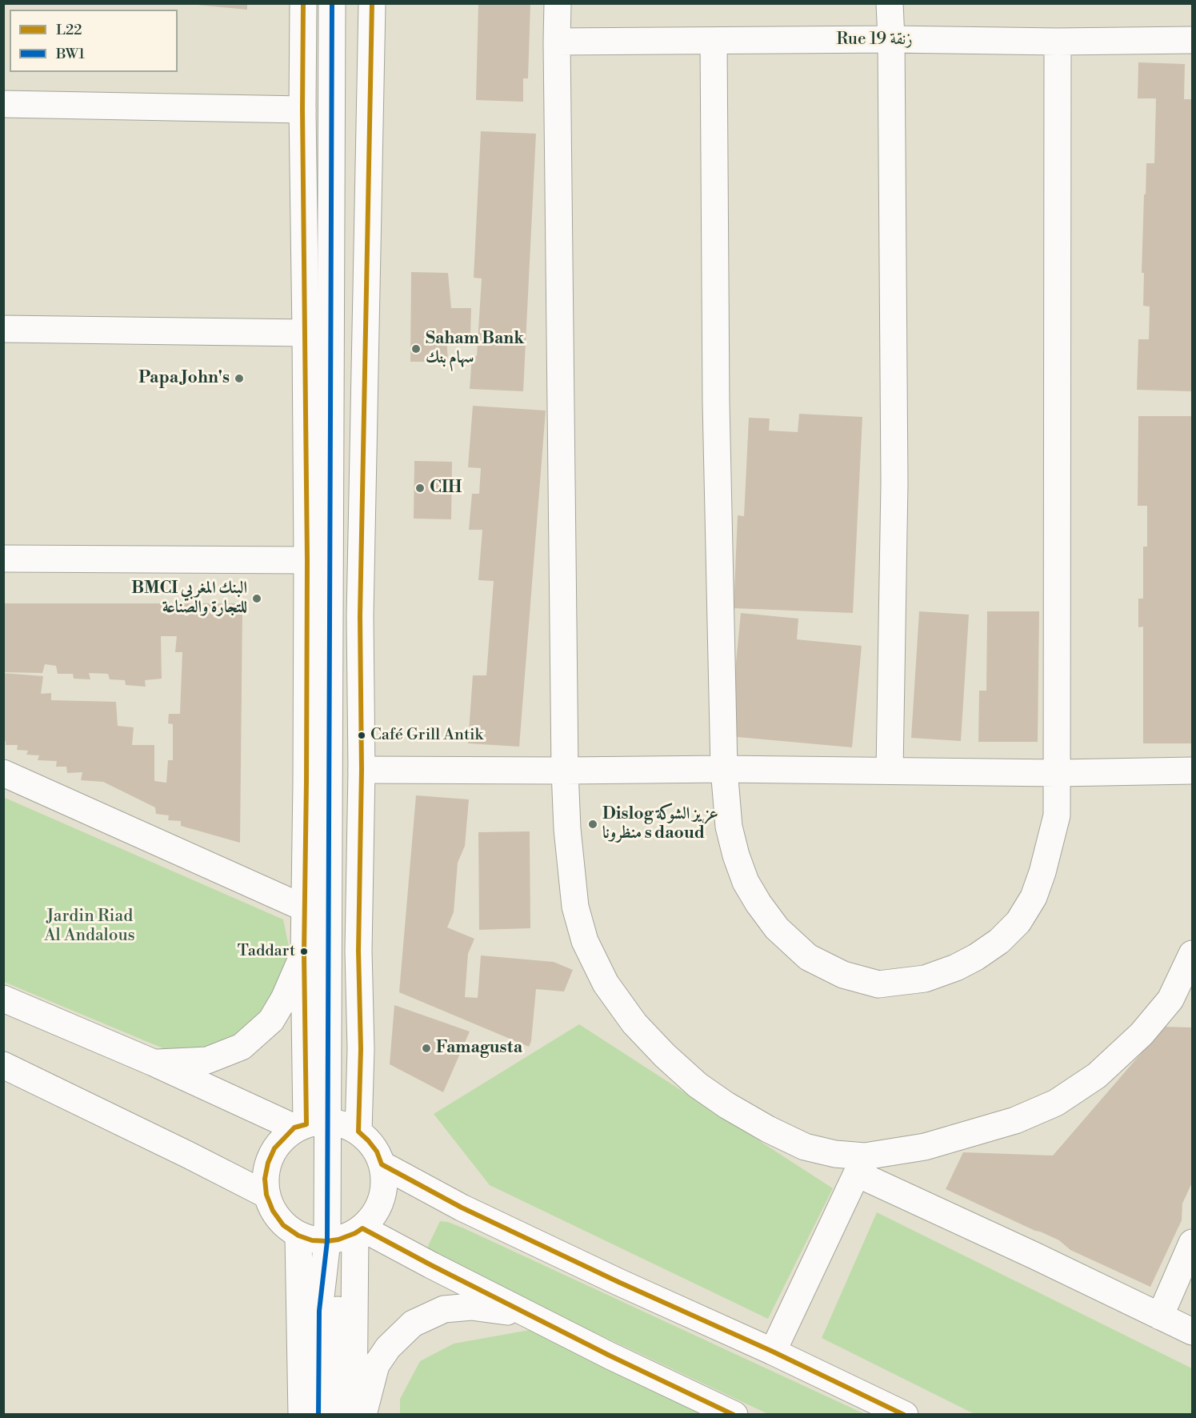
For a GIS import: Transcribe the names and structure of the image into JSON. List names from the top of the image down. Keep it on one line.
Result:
{"streets":{"street":["Rue 19 زنقة"]},"parks":["Jardin Riad Al Andalous"],"places":["Saham Bank سهام بنك","Papa John's","CIH","BMCI البنك المغربي للتجارة والصناعة","Café Grill Antik","Dislog عزيز الشوكة منظرونا s daoud","Taddart","Famagusta"],"lines":["transit line L22","transit line BW1"],"legend":["L22","BW1"]}
